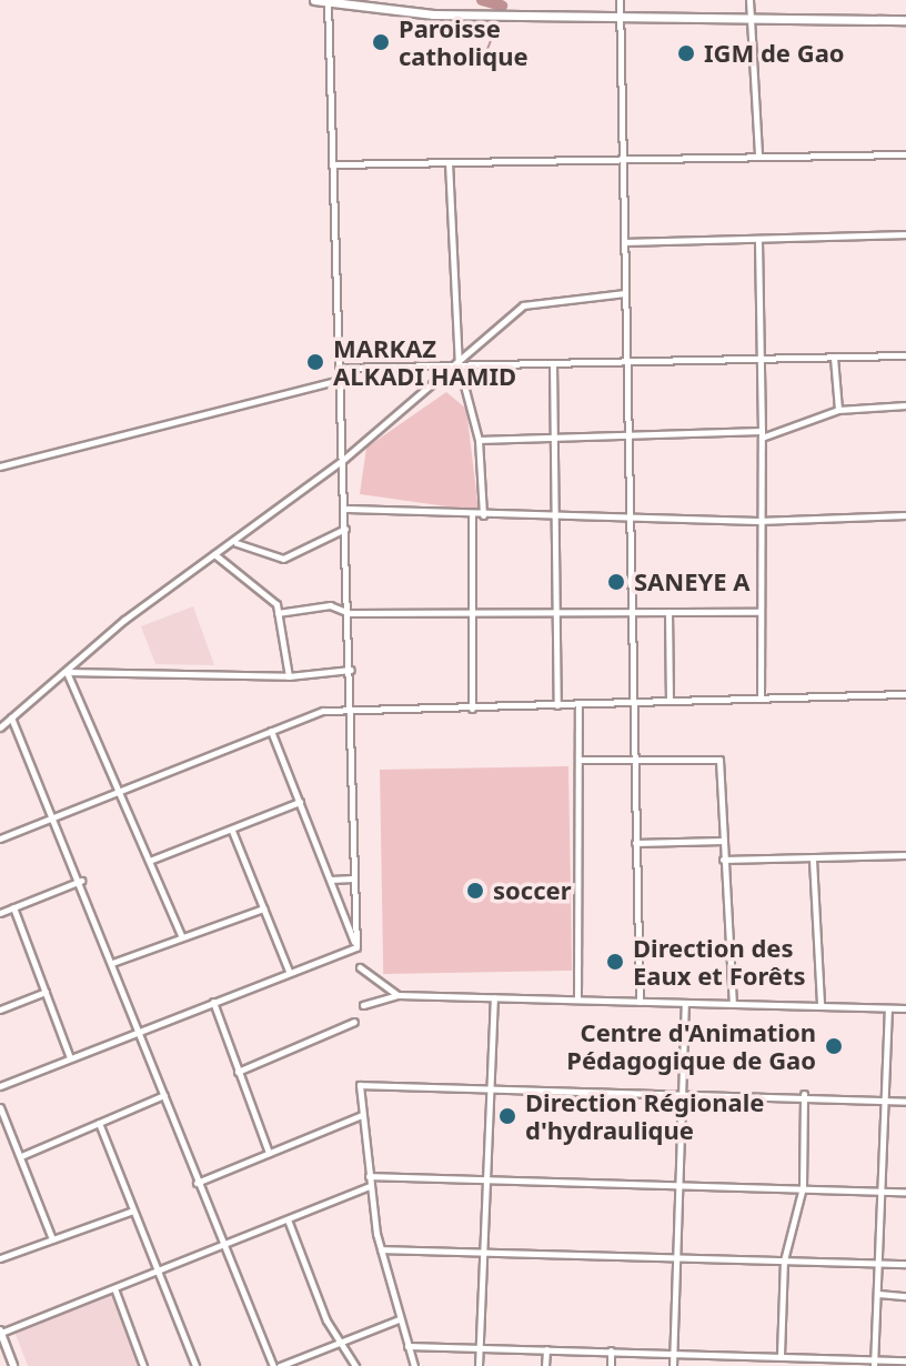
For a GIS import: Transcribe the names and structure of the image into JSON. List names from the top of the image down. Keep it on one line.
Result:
{"places":["Paroisse catholique","IGM de Gao","MARKAZ ALKADI HAMID","SANEYE A","soccer","Direction des Eaux et Forêts","Centre d'Animation Pédagogique de Gao","Direction Régionale d'hydraulique"]}
